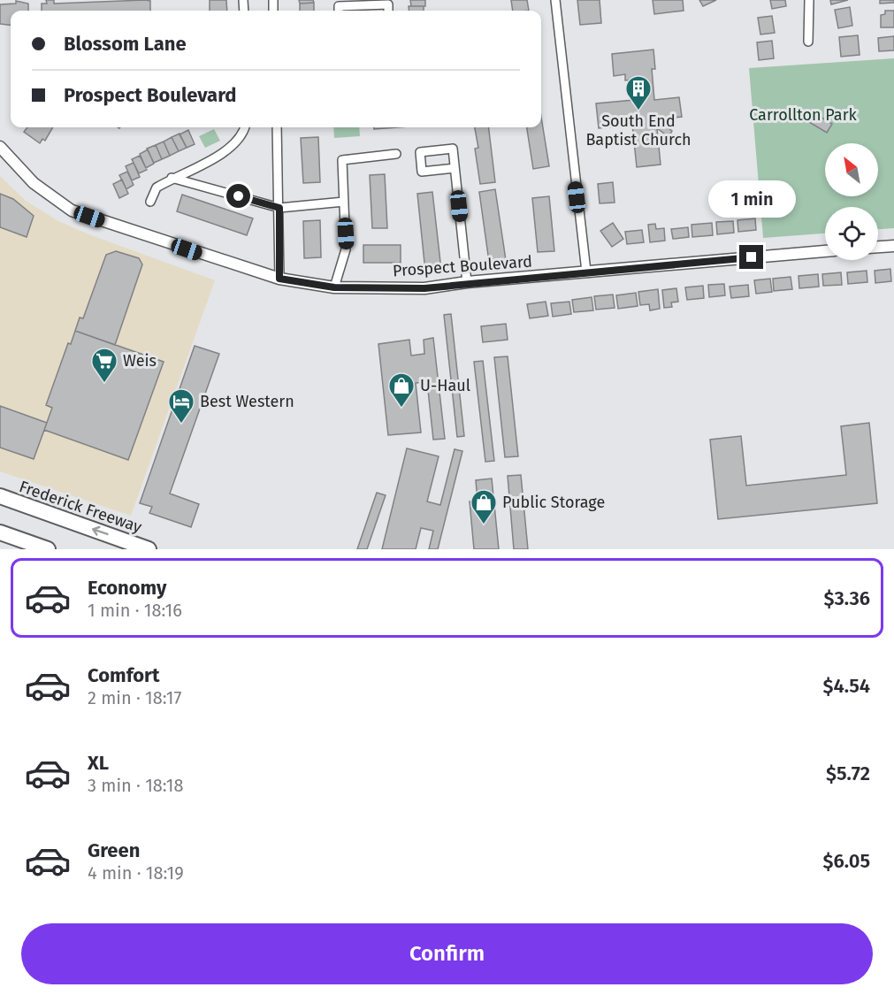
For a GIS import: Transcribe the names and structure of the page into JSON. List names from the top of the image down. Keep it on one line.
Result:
{"streets":{"highway":["Frederick Freeway"],"street":["Prospect Boulevard"]},"parks":["Carrollton Park"],"places":{"building":["South End Baptist Church"],"supermarket":["Weis"],"shop":["U-Haul","Public Storage"],"hotel":["Best Western"]},"north":"top left","page":{"banner":["Blossom Lane","Prospect Boulevard"],"bubble":"1 min","list":[{"name":"Economy","note":"1 min · 18:16","value":"$3.36"},{"name":"Comfort","note":"2 min · 18:17","value":"$4.54"},{"name":"XL","note":"3 min · 18:18","value":"$5.72"},{"name":"Green","note":"4 min · 18:19","value":"$6.05"}],"buttons":"Confirm"}}
